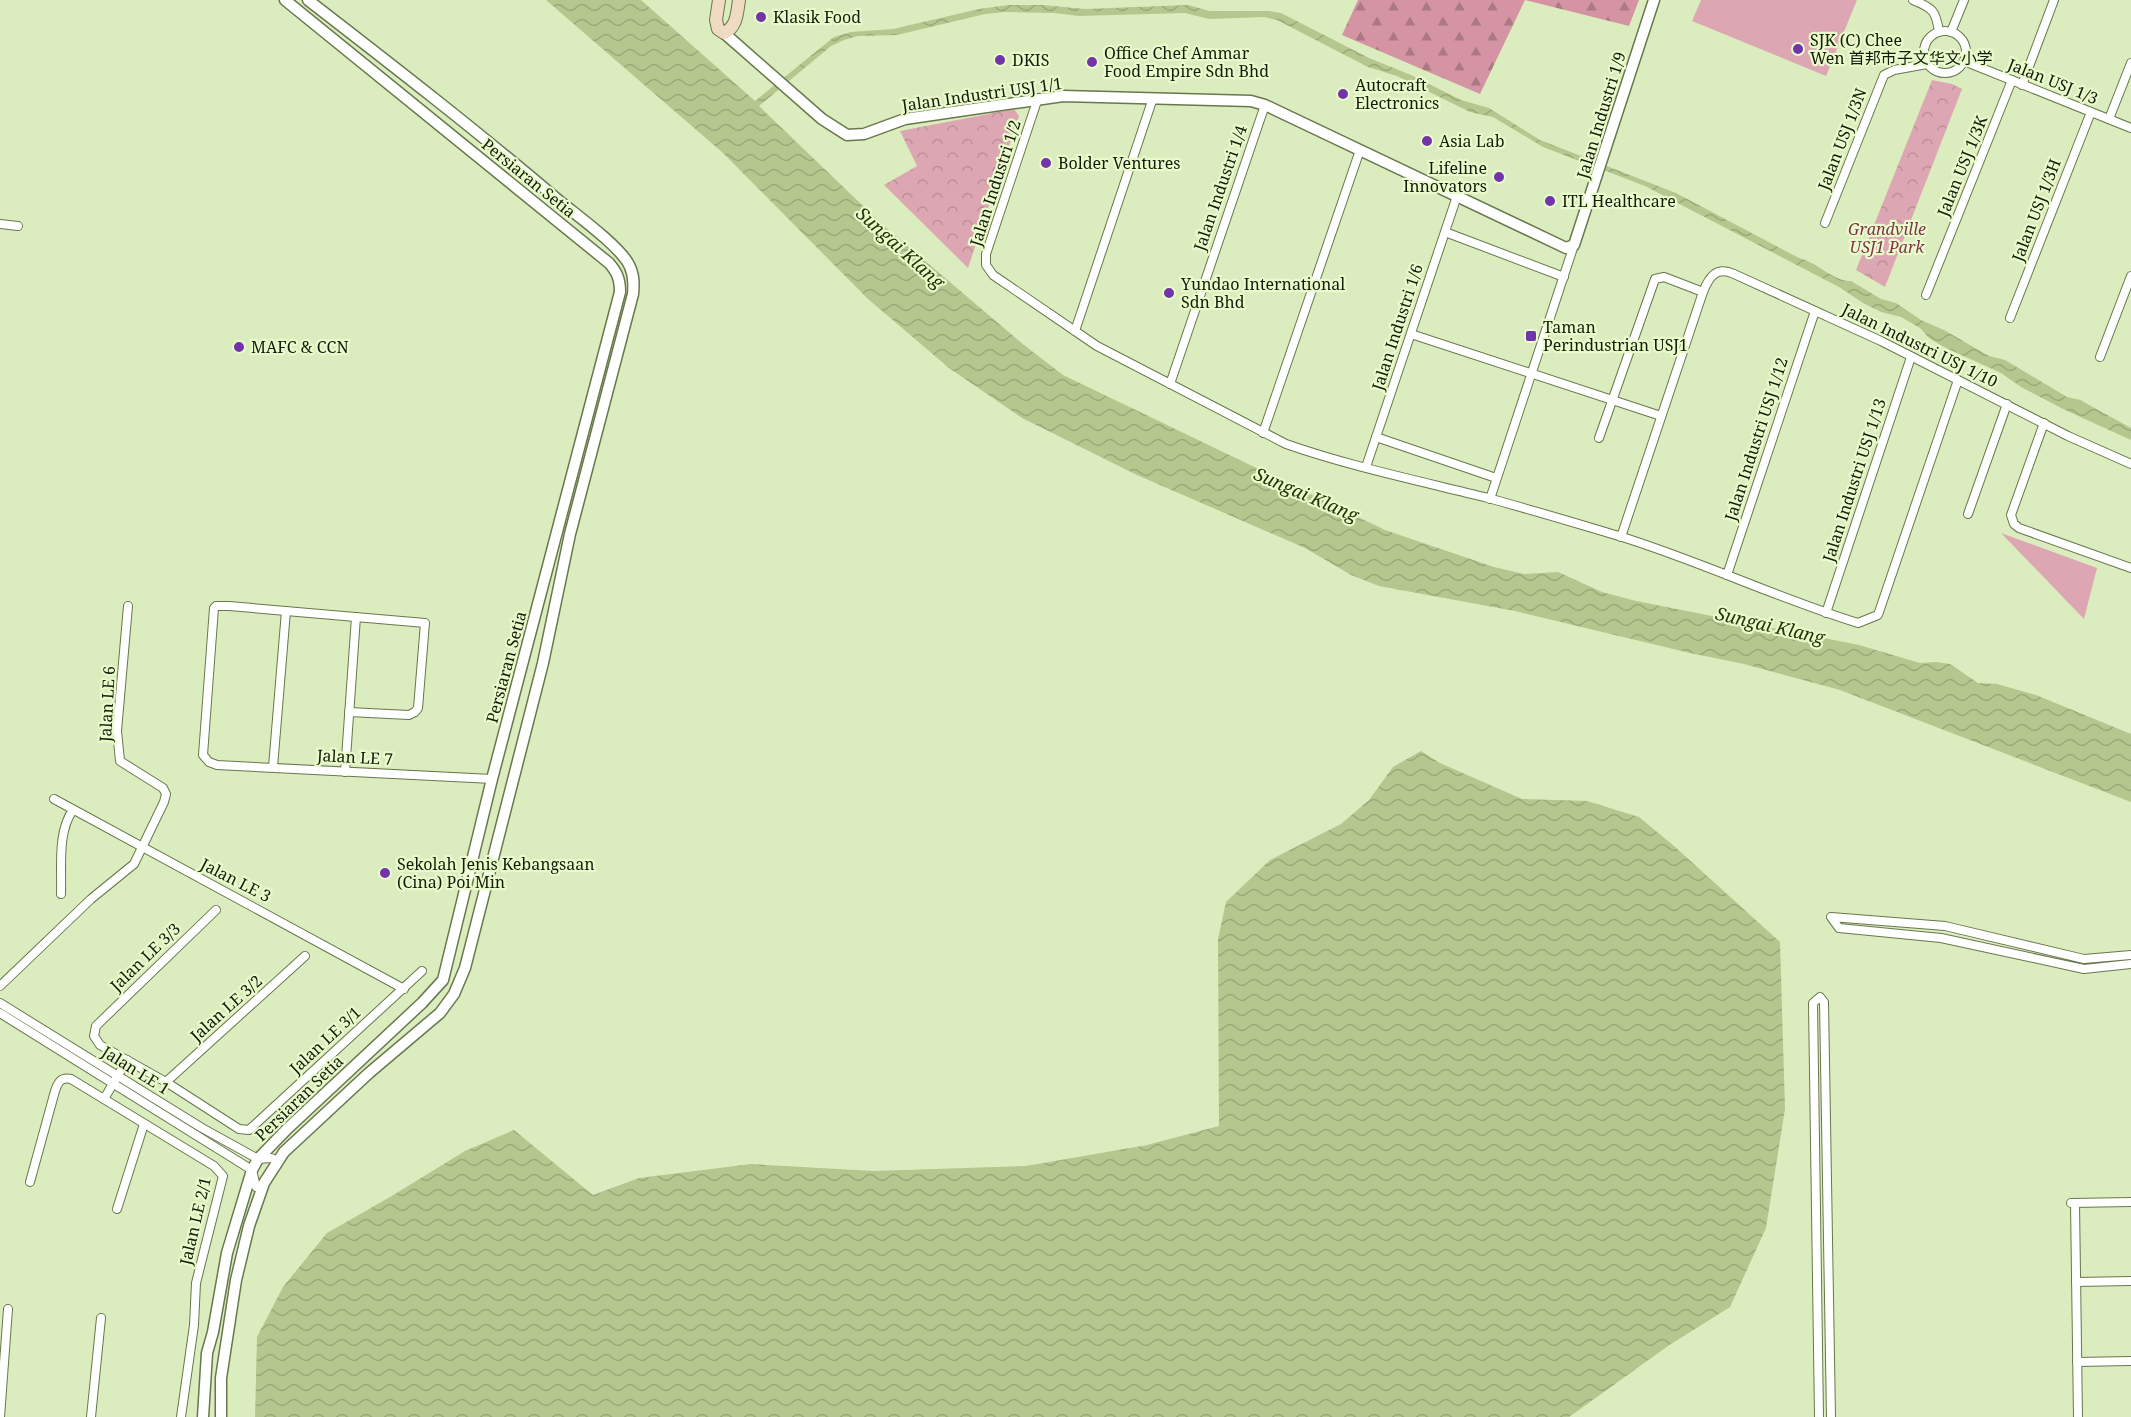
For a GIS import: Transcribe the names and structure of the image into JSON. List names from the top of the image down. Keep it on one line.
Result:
{"streets":{"street":["Jalan USJ 1/3","Jalan Industri USJ 1/1","Jalan Industri 1/9","Jalan USJ 1/3N","Jalan USJ 1/3K","Persiaran Setia","Jalan Industri 1/2","Jalan Industri 1/4","Jalan USJ 1/3H","Jalan Industri 1/6","Jalan Industri USJ 1/10","Jalan Industri USJ 1/12","Jalan Industri USJ 1/13","Jalan LE 6","Jalan LE 7","Jalan LE 3","Jalan LE 3/3","Jalan LE 3/2","Jalan LE 3/1","Jalan LE 1","Jalan LE 2/1"]},"crossings":[["Jalan USJ 1/3","Jalan USJ 1/3N"],["Jalan USJ 1/3","Jalan USJ 1/3K"],["Jalan USJ 1/3","Jalan USJ 1/3H"],["Jalan Industri USJ 1/1","Jalan Industri 1/9"],["Jalan Industri USJ 1/1","Jalan Industri 1/2"],["Jalan Industri USJ 1/1","Jalan Industri 1/4"],["Jalan Industri USJ 1/1","Jalan Industri 1/6"],["Persiaran Setia","Jalan LE 7"],["Persiaran Setia","Jalan LE 1"],["Jalan Industri USJ 1/10","Jalan Industri USJ 1/12"],["Jalan Industri USJ 1/10","Jalan Industri USJ 1/13"],["Jalan LE 6","Jalan LE 3"],["Jalan LE 3","Jalan LE 3/1"],["Jalan LE 3/2","Jalan LE 3/1"]],"water":["Sungai Klang"],"parks":["Grandville USJ1 Park"],"places":{"other":["Klasik Food","SJK (C) Chee Wen 首邦市子文华文小学","DKIS","Office Chef Ammar Food Empire Sdn Bhd","Autocraft Electronics","Asia Lab","Bolder Ventures","Lifeline Innovators","ITL Healthcare","Yundao International Sdn Bhd","MAFC & CCN","Sekolah Jenis Kebangsaan (Cina) Poi Min"],"transit":["Taman Perindustrian USJ1"]}}
